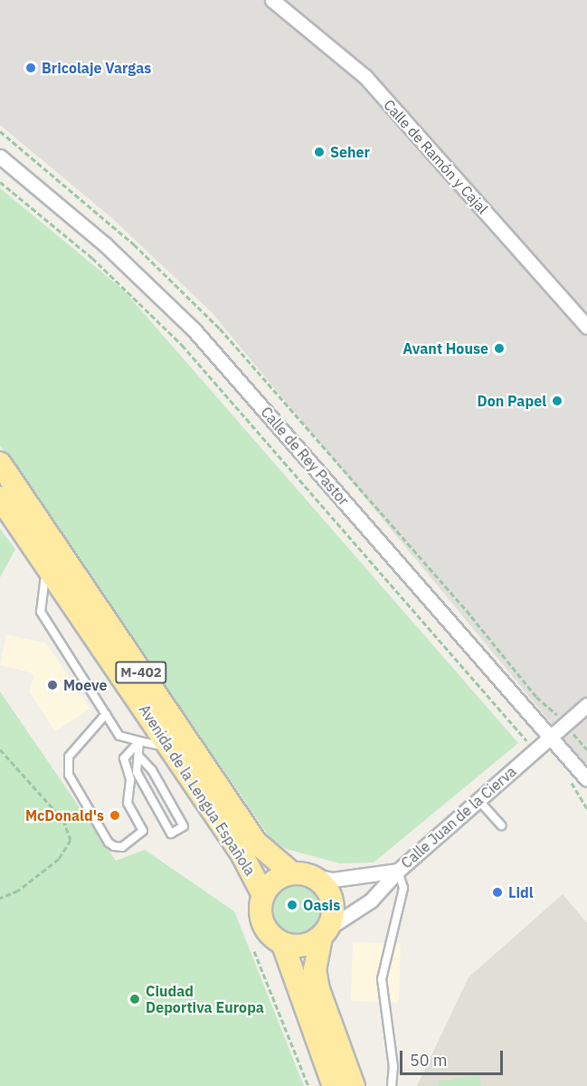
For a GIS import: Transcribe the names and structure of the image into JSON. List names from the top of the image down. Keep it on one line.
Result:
{"streets":{"highway":["M-402","Avenida de la Lengua Española"],"street":["Calle de Ramón y Cajal","Calle de Rey Pastor","Calle Juan de la Cierva"]},"crossings":[["Calle de Rey Pastor","Calle Juan de la Cierva"],["M-402","Avenida de la Lengua Española"],["M-402","Calle Juan de la Cierva"],["Avenida de la Lengua Española","Calle Juan de la Cierva"]],"places":["Bricolaje Vargas","Seher","Avant House","Don Papel","Moeve","McDonald's","Lidl","Oasis","Ciudad Deportiva Europa"],"scale_bar":"50 m"}
